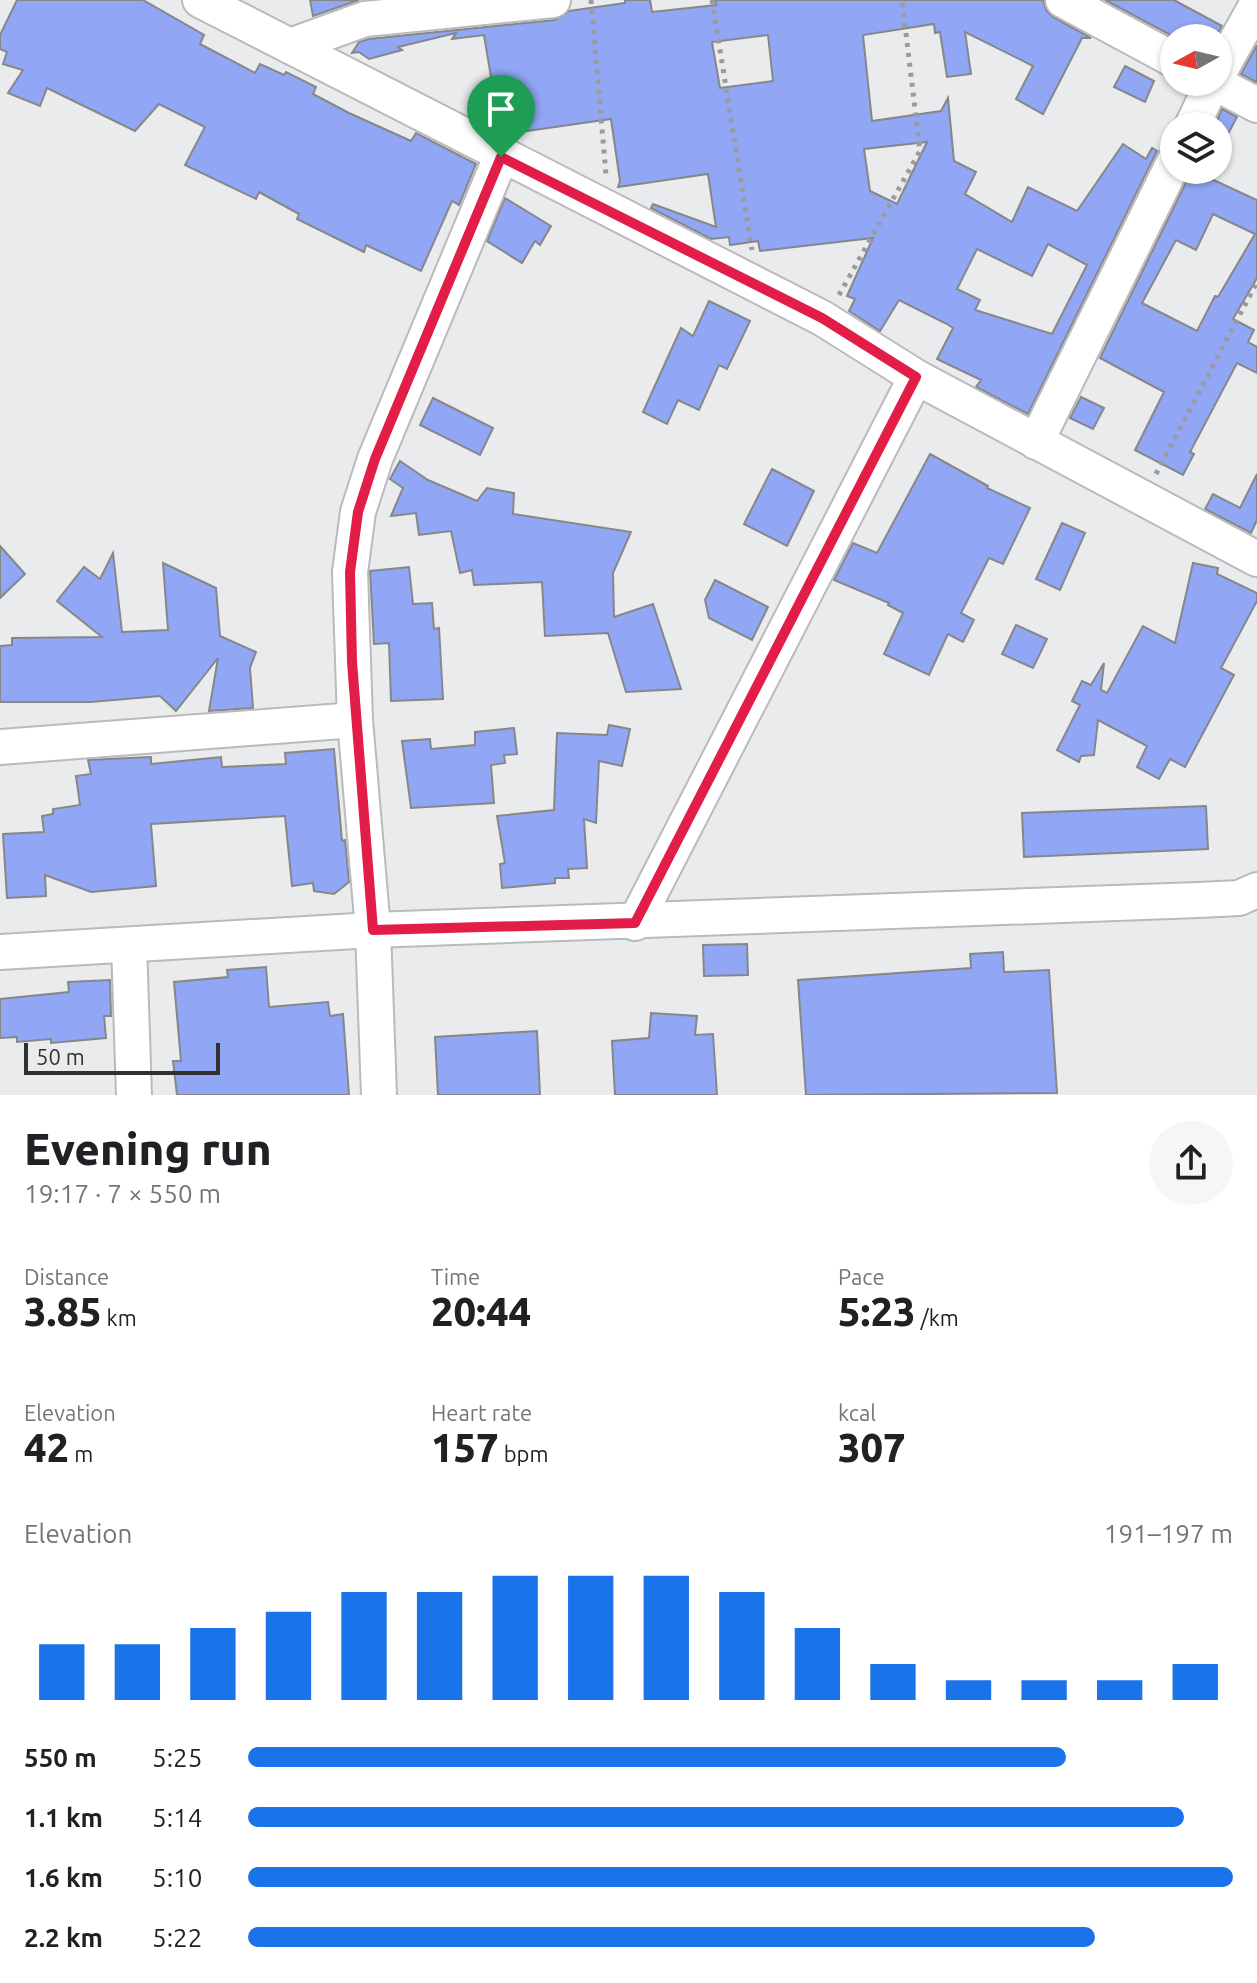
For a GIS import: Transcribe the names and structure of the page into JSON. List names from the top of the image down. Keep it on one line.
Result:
{"scale_bar":"50 m","north":"left","page":{"scale":"50 m","heading":["Evening run","19:17 · 7 × 550 m"],"stats":[["Distance","3.85 km"],["Time","20:44"],["Pace","5:23 /km"],["Elevation","42 m"],["Heart rate","157 bpm"],["kcal","307"]],"chart":["Elevation","191–197 m"],"list":[{"name":"550 m","note":"5:25"},{"name":"1.1 km","note":"5:14"},{"name":"1.6 km","note":"5:10"},{"name":"2.2 km","note":"5:22"}]}}
